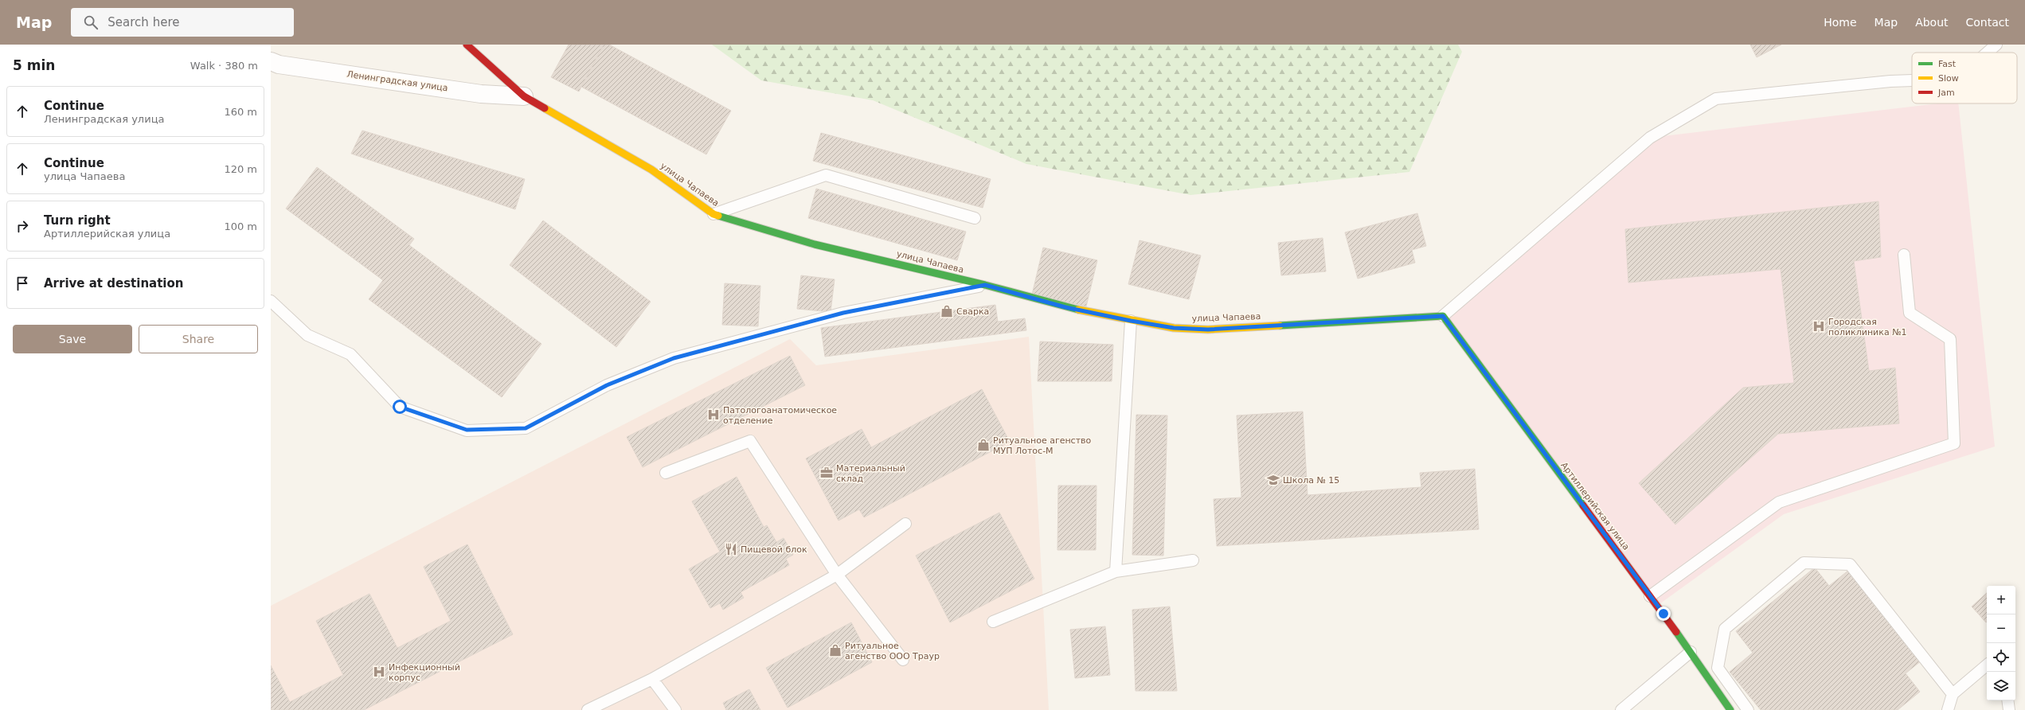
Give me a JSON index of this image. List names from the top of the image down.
{
  "streets": {
    "street": ["Ленинградская улица", "улица Чапаева", "Артиллерийская улица"]
  },
  "crossings": [
    ["Ленинградская улица", "улица Чапаева"],
    ["улица Чапаева", "Артиллерийская улица"]
  ],
  "places": {
    "shop": ["Сварка", "Ритуальное агенство МУП Лотос-М", "Ритуальное агенство ООО Траур"],
    "hospital": ["Городская поликлиника №1", "Патологоанатомическое отделение", "Инфекционный корпус"],
    "office": ["Материальный склад"],
    "school or university": ["Школа № 15"],
    "restaurant": ["Пищевой блок"]
  },
  "legend": ["Fast", "Slow", "Jam"],
  "page": {
    "header": "Map",
    "search": "Search here",
    "nav": [
      "Home",
      "Map",
      "About",
      "Contact"
    ],
    "heading": ["5 min", "Walk · 380 m"],
    "list": [
      ["Continue", "Ленинградская улица", "160 m"],
      ["Continue", "улица Чапаева", "120 m"],
      ["Turn right", "Артиллерийская улица", "100 m"],
      "Arrive at destination"
    ],
    "buttons": ["Save", "Share"],
    "map_buttons": ["+", "−"]
  }
}
